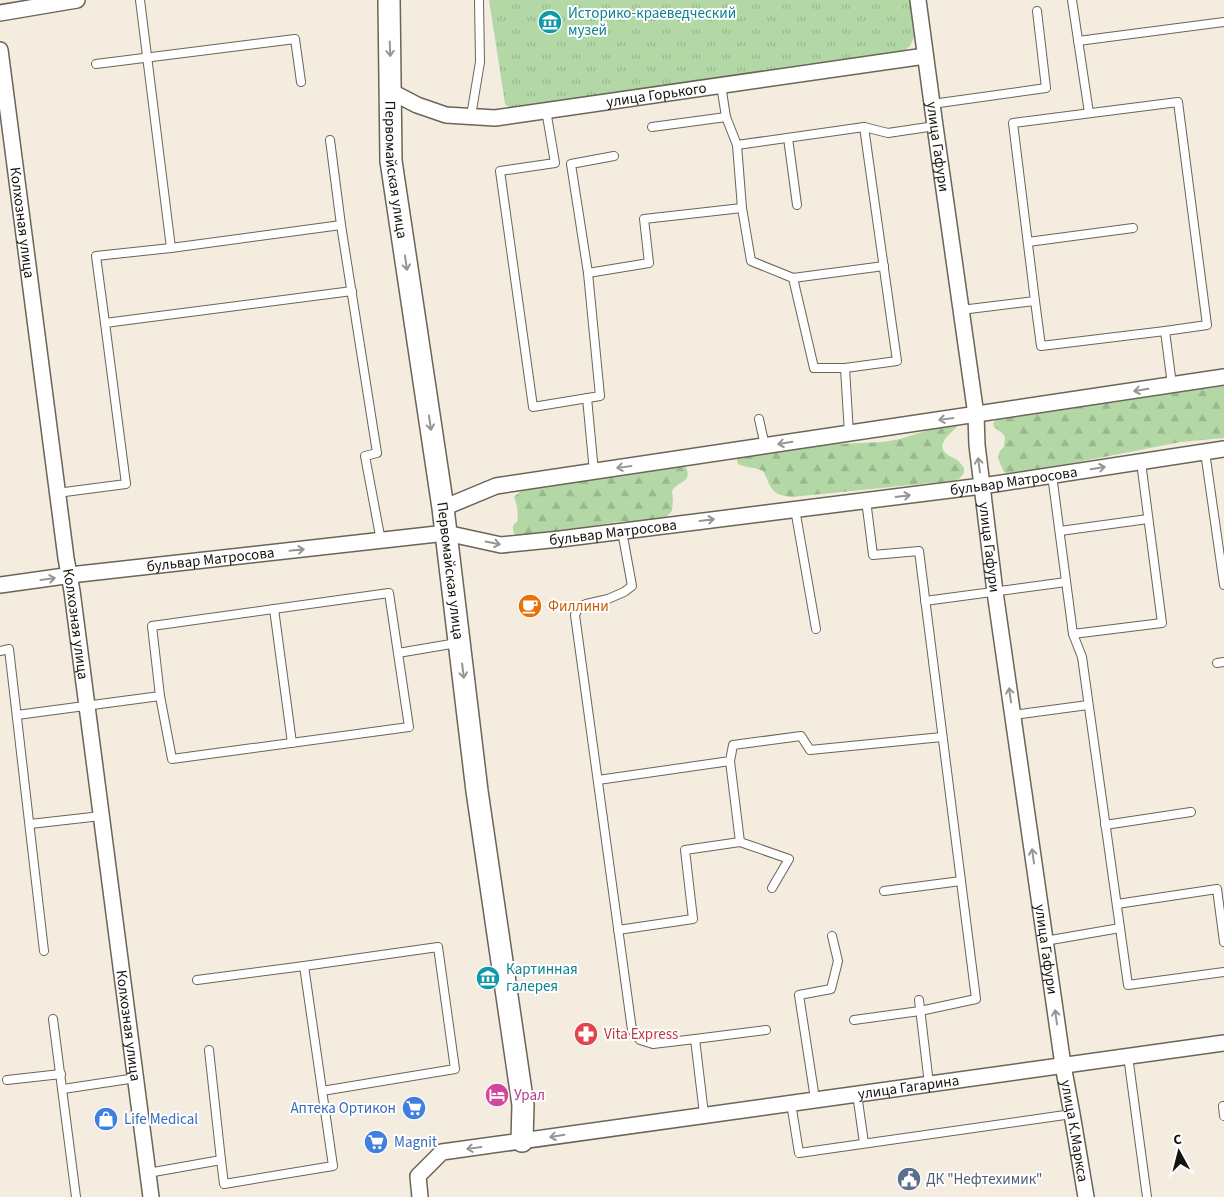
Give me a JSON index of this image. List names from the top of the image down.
{
  "streets": {
    "street": [
      "улица Горького",
      "улица Гафури",
      "Первомайская улица",
      "Колхозная улица",
      "бульвар Матросова",
      "улица Гагарина",
      "улица К.Маркса"
    ]
  },
  "crossings": [
    ["улица Горького", "улица Гафури"],
    ["улица Горького", "Первомайская улица"],
    ["улица Гафури", "бульвар Матросова"],
    ["улица Гафури", "улица Гагарина"],
    ["улица Гафури", "улица К.Маркса"],
    ["Первомайская улица", "бульвар Матросова"],
    ["Первомайская улица", "улица Гагарина"],
    ["Колхозная улица", "бульвар Матросова"],
    ["улица Гагарина", "улица К.Маркса"]
  ],
  "one_way": ["улица Гафури", "Первомайская улица", "улица Гагарина"],
  "places": {
    "museum": ["Историко-краеведческий музей", "Картинная галерея"],
    "cafe": ["Филлини"],
    "pharmacy": ["Vita Express"],
    "hotel": ["Урал"],
    "supermarket": ["Аптека Ортикон", "Magnit"],
    "shop": ["Life Medical"],
    "public building": ["ДК \"Нефтехимик\""]
  },
  "north": "top"
}
